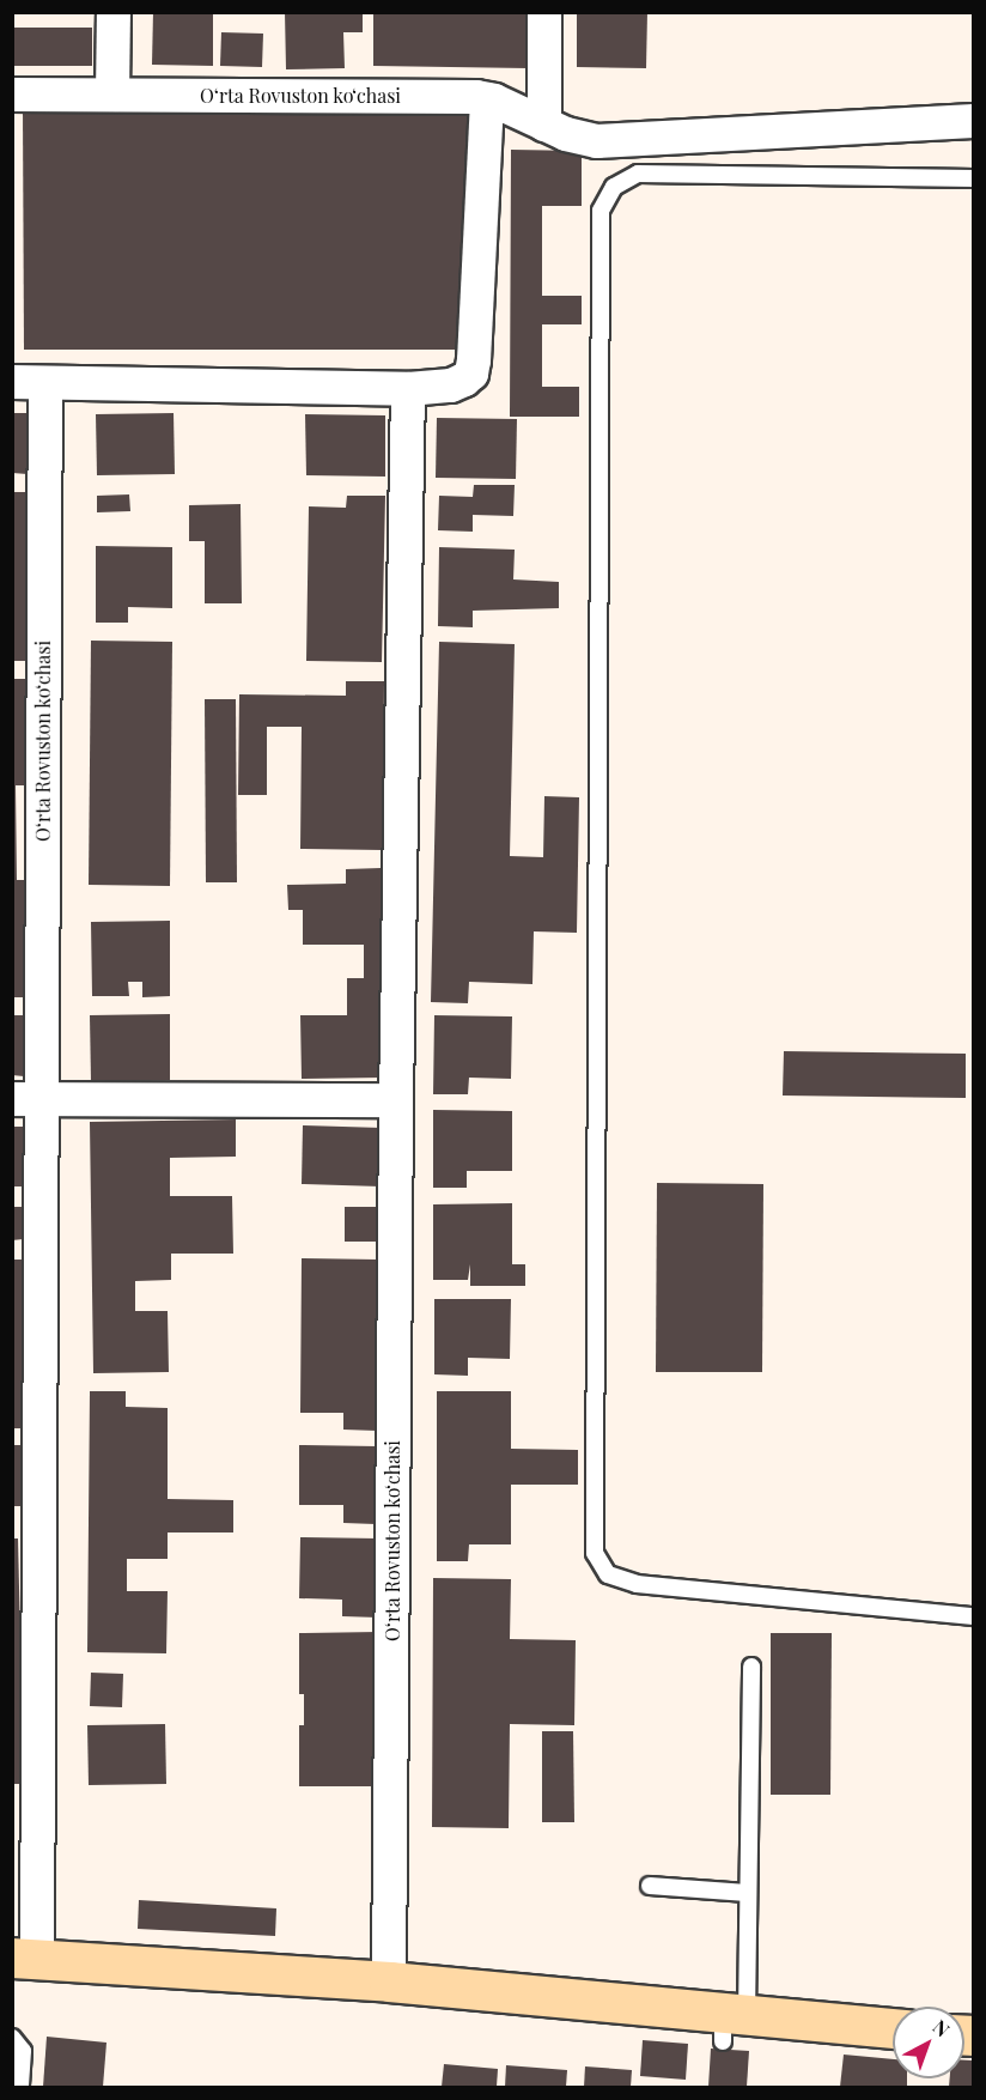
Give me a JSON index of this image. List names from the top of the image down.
{
  "streets": {
    "street": ["Oʻrta Rovuston koʻchasi"]
  },
  "north": "top right"
}
